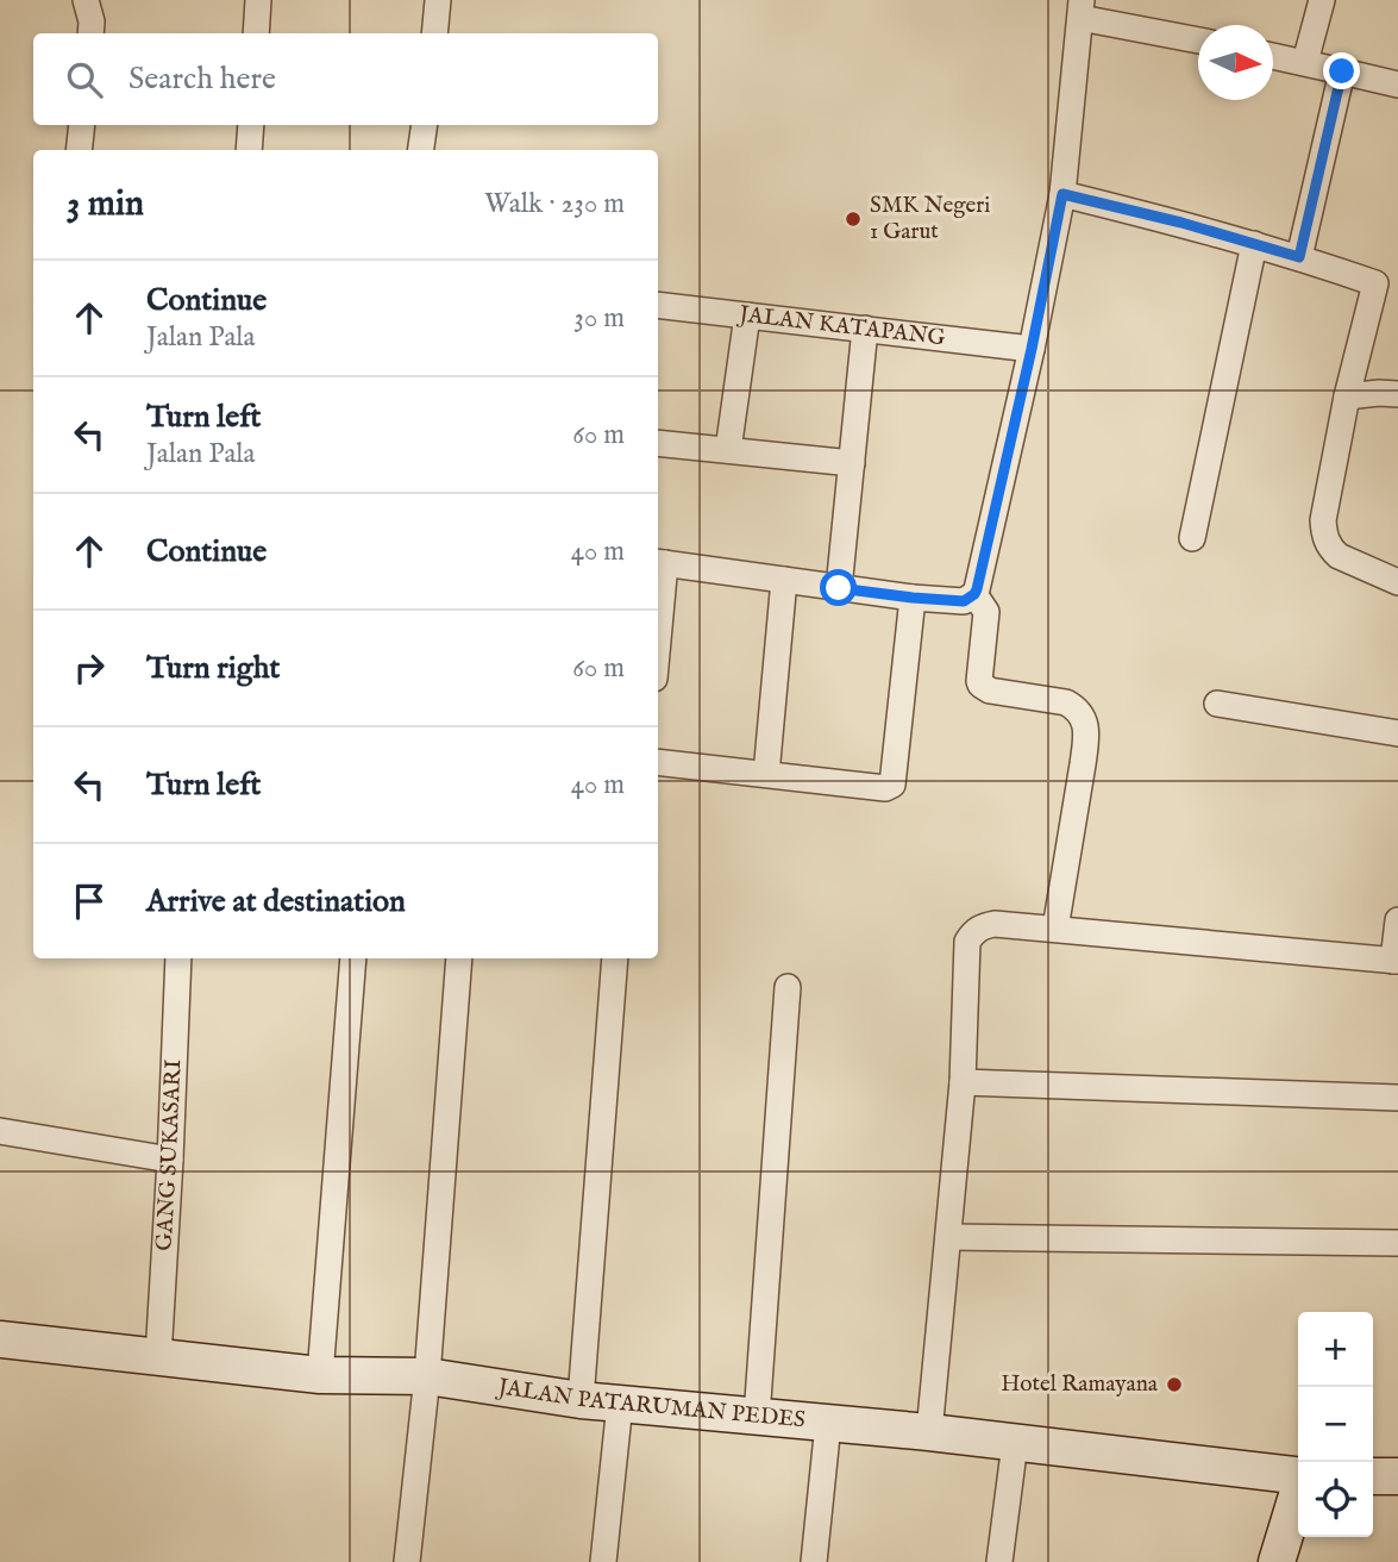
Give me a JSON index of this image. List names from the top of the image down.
{
  "streets": {
    "street": ["JALAN KATAPANG", "GANG SUKASARI", "JALAN PATARUMAN PEDES"]
  },
  "crossings": [
    ["GANG SUKASARI", "JALAN PATARUMAN PEDES"]
  ],
  "places": ["SMK Negeri 1 Garut", "Hotel Ramayana"],
  "north": "right",
  "page": {
    "search": "Search here",
    "heading": ["3 min", "Walk · 230 m"],
    "list": [
      ["Continue", "Jalan Pala", "30 m"],
      ["Turn left", "Jalan Pala", "60 m"],
      ["Continue", "40 m"],
      ["Turn right", "60 m"],
      ["Turn left", "40 m"],
      "Arrive at destination"
    ],
    "map_buttons": ["+", "−"]
  }
}
